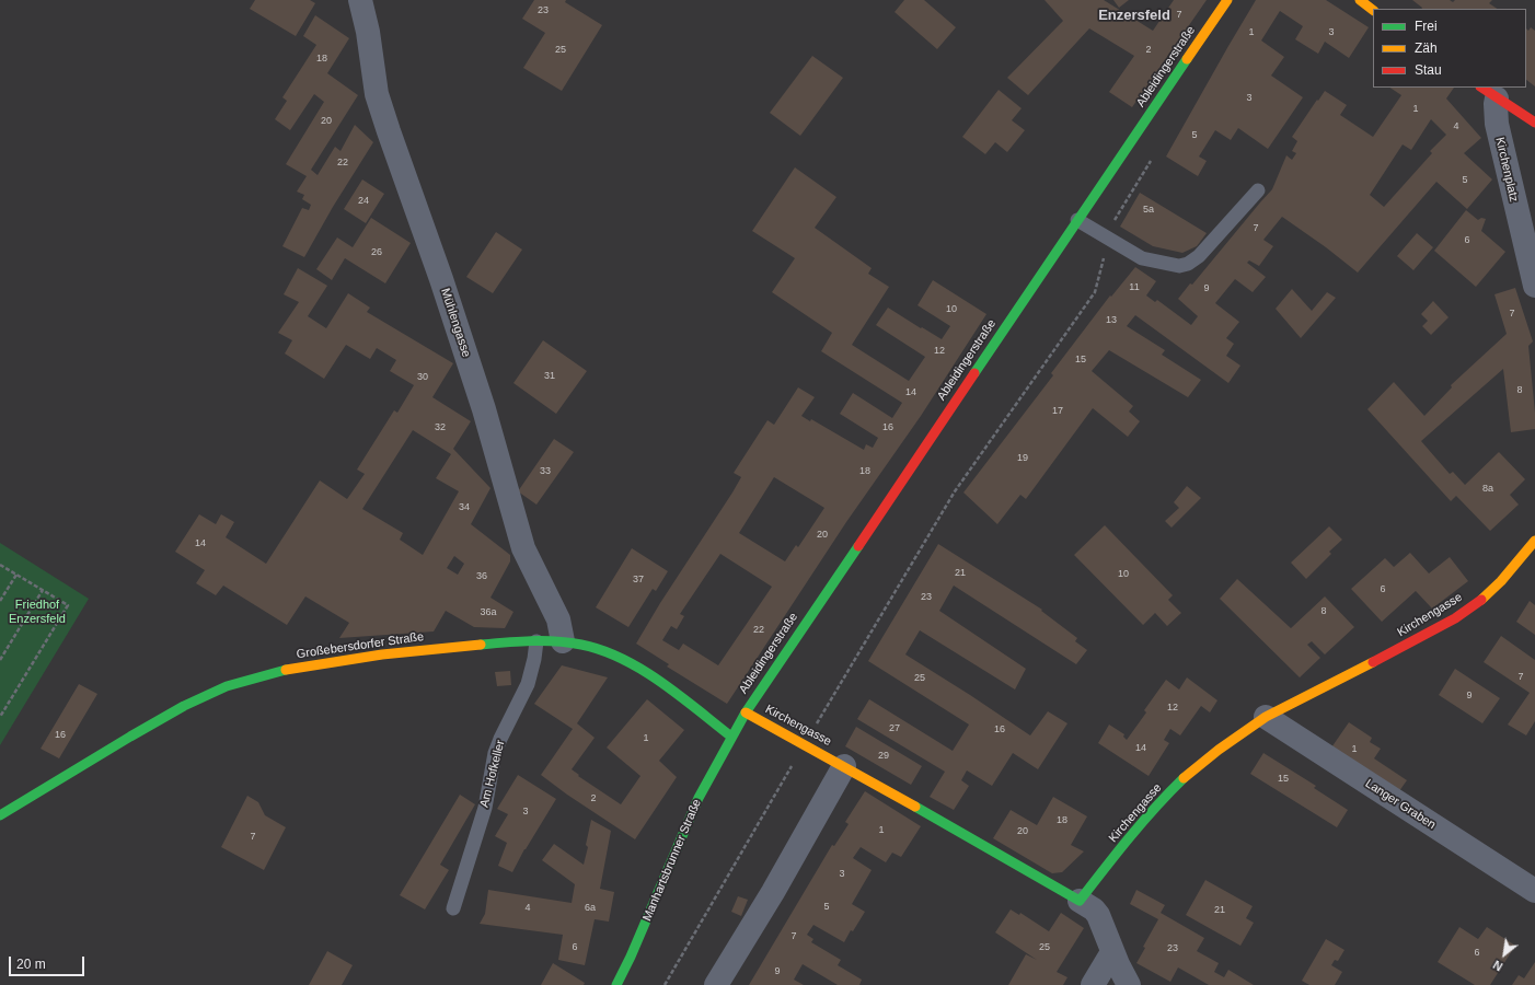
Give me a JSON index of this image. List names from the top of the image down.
{
  "streets": {
    "street": [
      "Ableidingerstraße",
      "Kirchenplatz",
      "Mühlengasse",
      "Kirchengasse",
      "Großebersdorfer Straße",
      "Langer Graben",
      "Manhartsbrunner Straße"
    ],
    "lane": ["Am Hofkeller"]
  },
  "crossings": [
    ["Ableidingerstraße", "Kirchengasse"],
    ["Ableidingerstraße", "Großebersdorfer Straße"],
    ["Ableidingerstraße", "Manhartsbrunner Straße"],
    ["Mühlengasse", "Großebersdorfer Straße"],
    ["Kirchengasse", "Langer Graben"],
    ["Großebersdorfer Straße", "Am Hofkeller"],
    ["Großebersdorfer Straße", "Manhartsbrunner Straße"]
  ],
  "districts": ["Enzersfeld"],
  "parks": ["Friedhof Enzersfeld"],
  "house_numbers": [
    "23",
    "7",
    "1",
    "3",
    "25",
    "2",
    "18",
    "3",
    "1",
    "20",
    "4",
    "5",
    "22",
    "5",
    "24",
    "5a",
    "7",
    "6",
    "26",
    "11",
    "9",
    "10",
    "7",
    "13",
    "12",
    "15",
    "31",
    "30",
    "8",
    "14",
    "17",
    "32",
    "16",
    "19",
    "33",
    "18",
    "8a",
    "34",
    "20",
    "14",
    "21",
    "10",
    "36",
    "37",
    "6",
    "23",
    "8",
    "36a",
    "22",
    "7",
    "25",
    "9",
    "12",
    "27",
    "16",
    "16",
    "1",
    "14",
    "1",
    "29",
    "15",
    "2",
    "3",
    "18",
    "1",
    "20",
    "7",
    "3",
    "5",
    "4",
    "6a",
    "21",
    "7",
    "6",
    "25",
    "23",
    "6",
    "9"
  ],
  "legend": ["Frei", "Zäh", "Stau"],
  "scale_bar": "20 m",
  "north": "bottom left"
}
